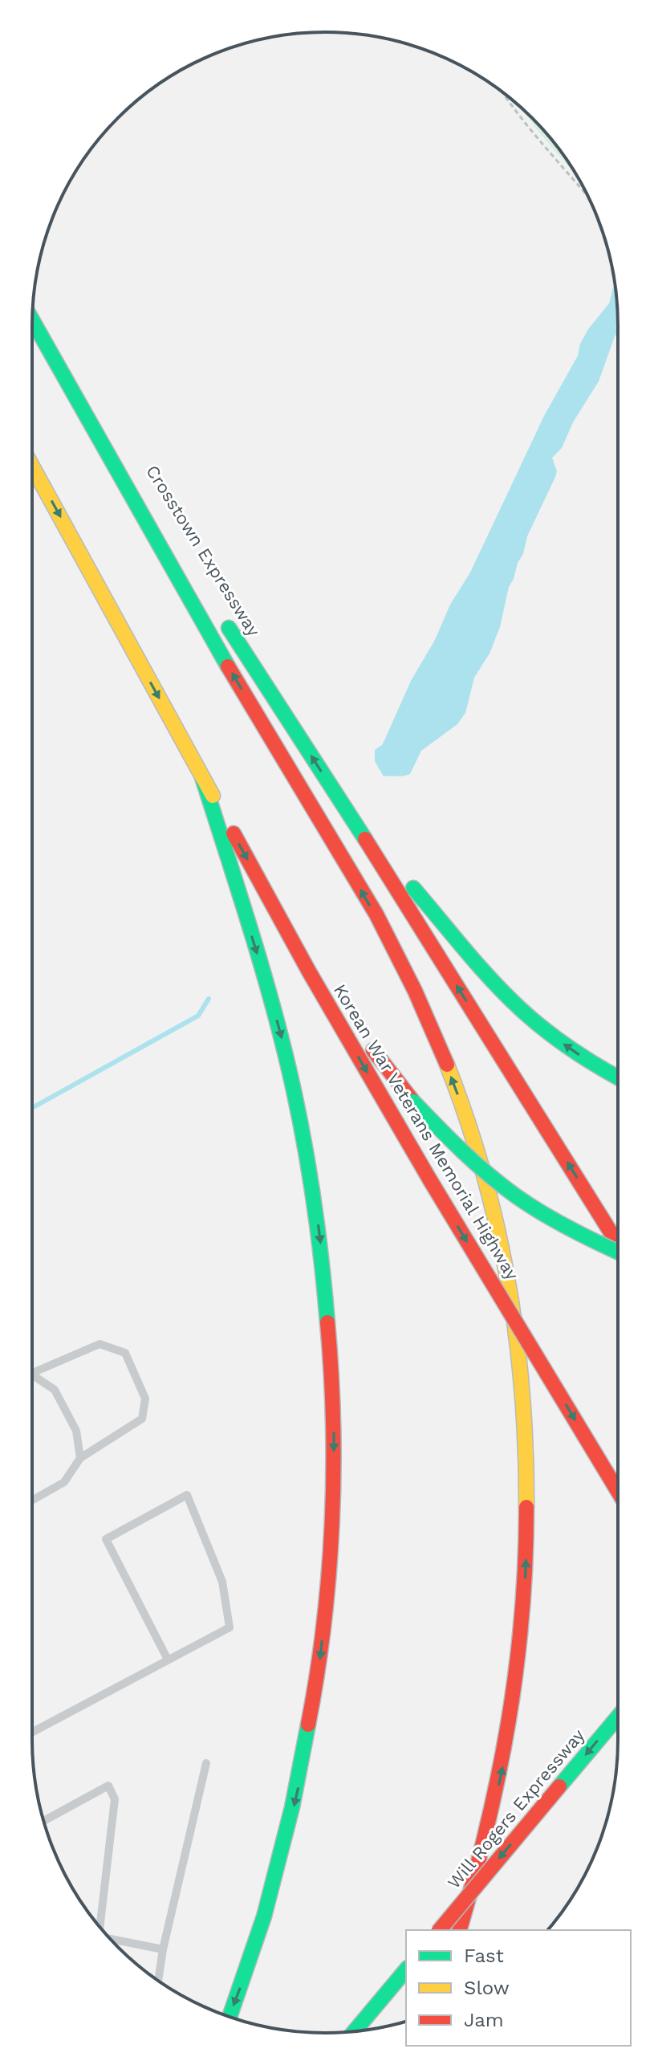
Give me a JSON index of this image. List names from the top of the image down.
{
  "streets": {
    "highway": ["Crosstown Expressway", "Korean War Veterans Memorial Highway", "Will Rogers Expressway"]
  },
  "one_way": ["Will Rogers Expressway"],
  "legend": ["Fast", "Slow", "Jam"]
}
